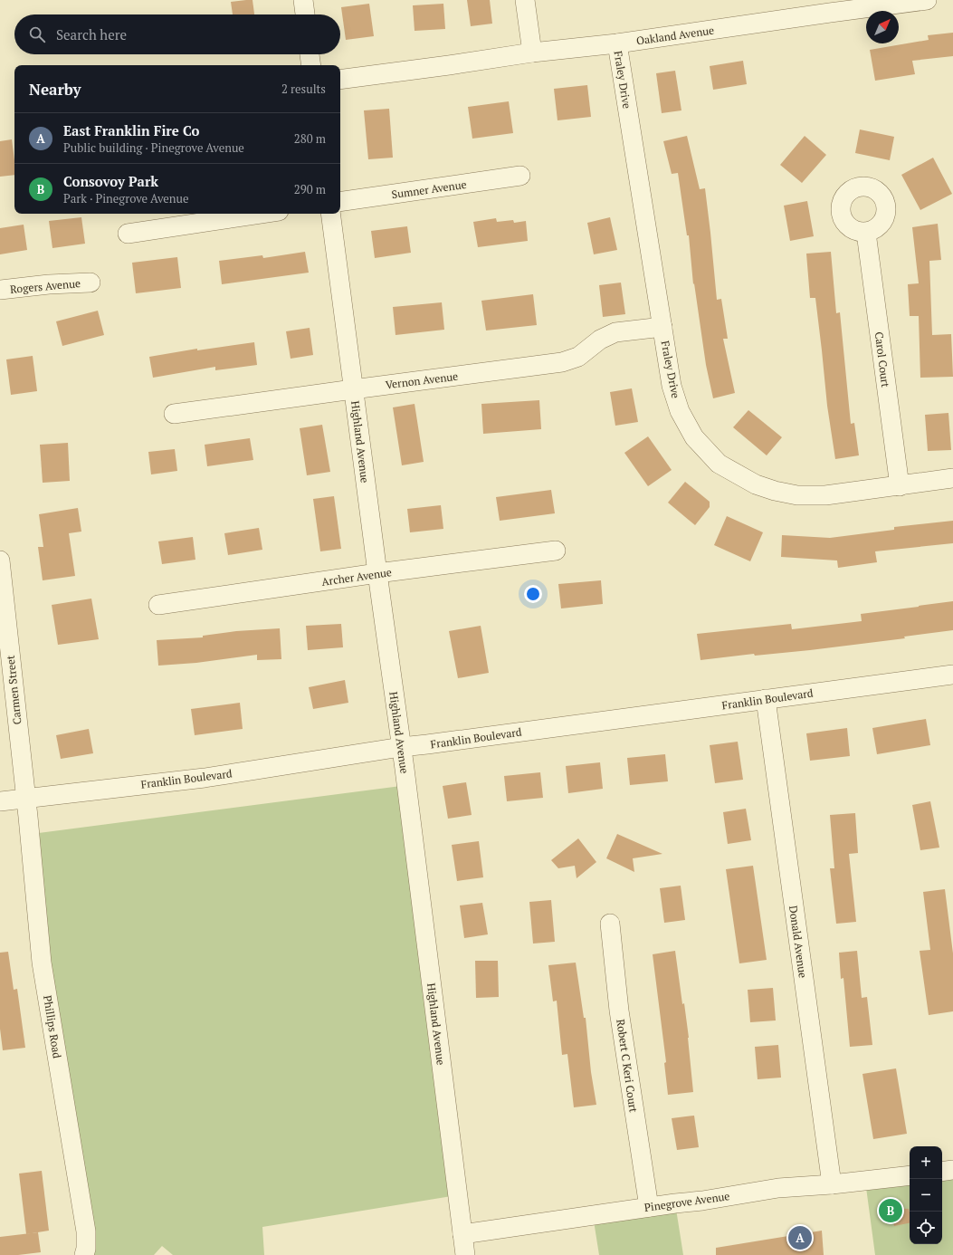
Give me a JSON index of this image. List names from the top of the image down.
{
  "streets": {
    "street": [
      "Oakland Avenue",
      "Fraley Drive",
      "Sumner Avenue",
      "Rogers Avenue",
      "Carol Court",
      "Vernon Avenue",
      "Highland Avenue",
      "Archer Avenue",
      "Carmen Street",
      "Franklin Boulevard",
      "Donald Avenue",
      "Phillips Road",
      "Robert C Keri Court",
      "Pinegrove Avenue"
    ]
  },
  "crossings": [
    ["Oakland Avenue", "Fraley Drive"],
    ["Fraley Drive", "Carol Court"],
    ["Fraley Drive", "Vernon Avenue"],
    ["Vernon Avenue", "Highland Avenue"],
    ["Highland Avenue", "Archer Avenue"],
    ["Highland Avenue", "Franklin Boulevard"],
    ["Highland Avenue", "Pinegrove Avenue"],
    ["Carmen Street", "Franklin Boulevard"],
    ["Carmen Street", "Phillips Road"],
    ["Franklin Boulevard", "Donald Avenue"],
    ["Franklin Boulevard", "Phillips Road"],
    ["Donald Avenue", "Pinegrove Avenue"],
    ["Robert C Keri Court", "Pinegrove Avenue"]
  ],
  "north": "top right",
  "page": {
    "search": "Search here",
    "heading": ["Nearby", "2 results"],
    "list": [
      {
        "mark": "A",
        "name": "East Franklin Fire Co",
        "note": "Public building · Pinegrove Avenue",
        "value": "280 m"
      },
      {
        "mark": "B",
        "name": "Consovoy Park",
        "note": "Park · Pinegrove Avenue",
        "value": "290 m"
      }
    ],
    "map_buttons": ["+", "−"],
    "pins": ["B", "A"]
  }
}
